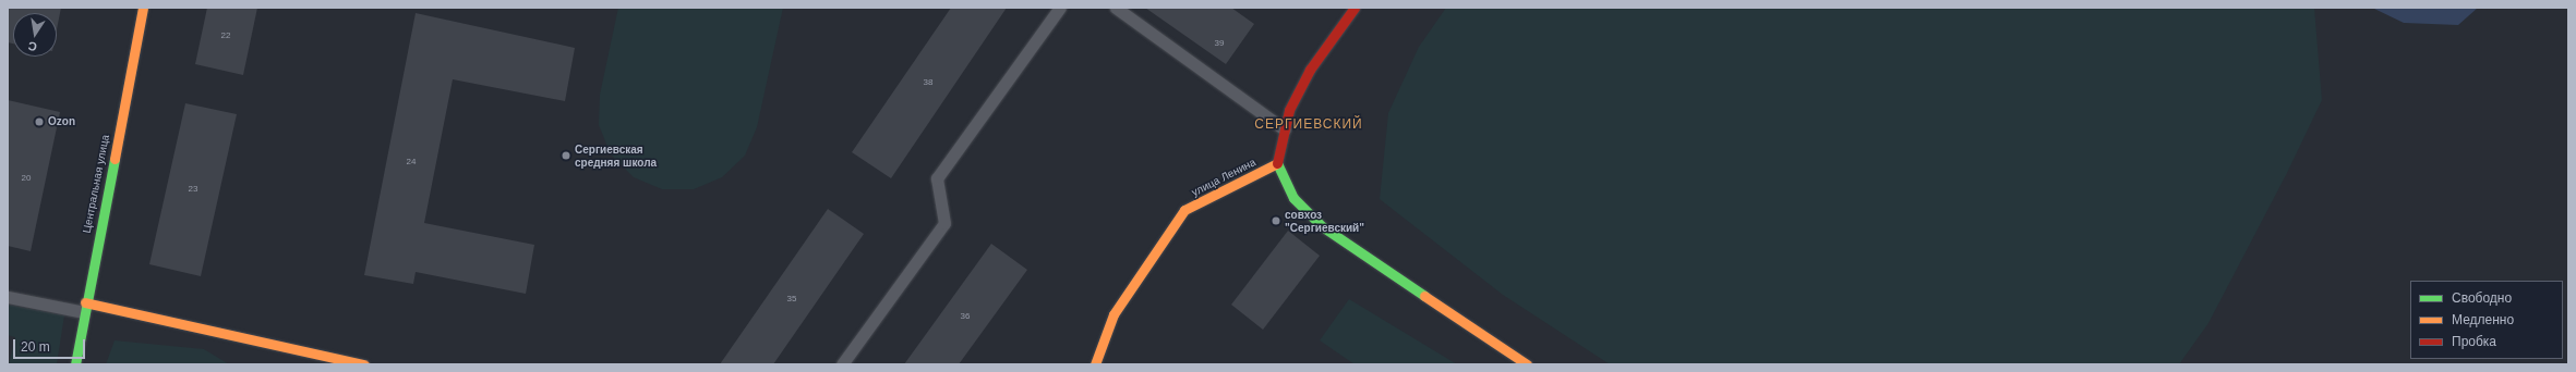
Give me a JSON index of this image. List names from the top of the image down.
{
  "streets": {
    "street": ["улица Ленина", "Центральная улица"]
  },
  "districts": ["СЕРГИЕВСКИЙ"],
  "places": ["Ozon", "Сергиевская средняя школа", "совхоз \"Сергиевский\""],
  "house_numbers": [
    "22",
    "39",
    "38",
    "24",
    "20",
    "23",
    "35",
    "36"
  ],
  "legend": ["Свободно", "Медленно", "Пробка"],
  "scale_bar": "20 m",
  "north": "bottom"
}
